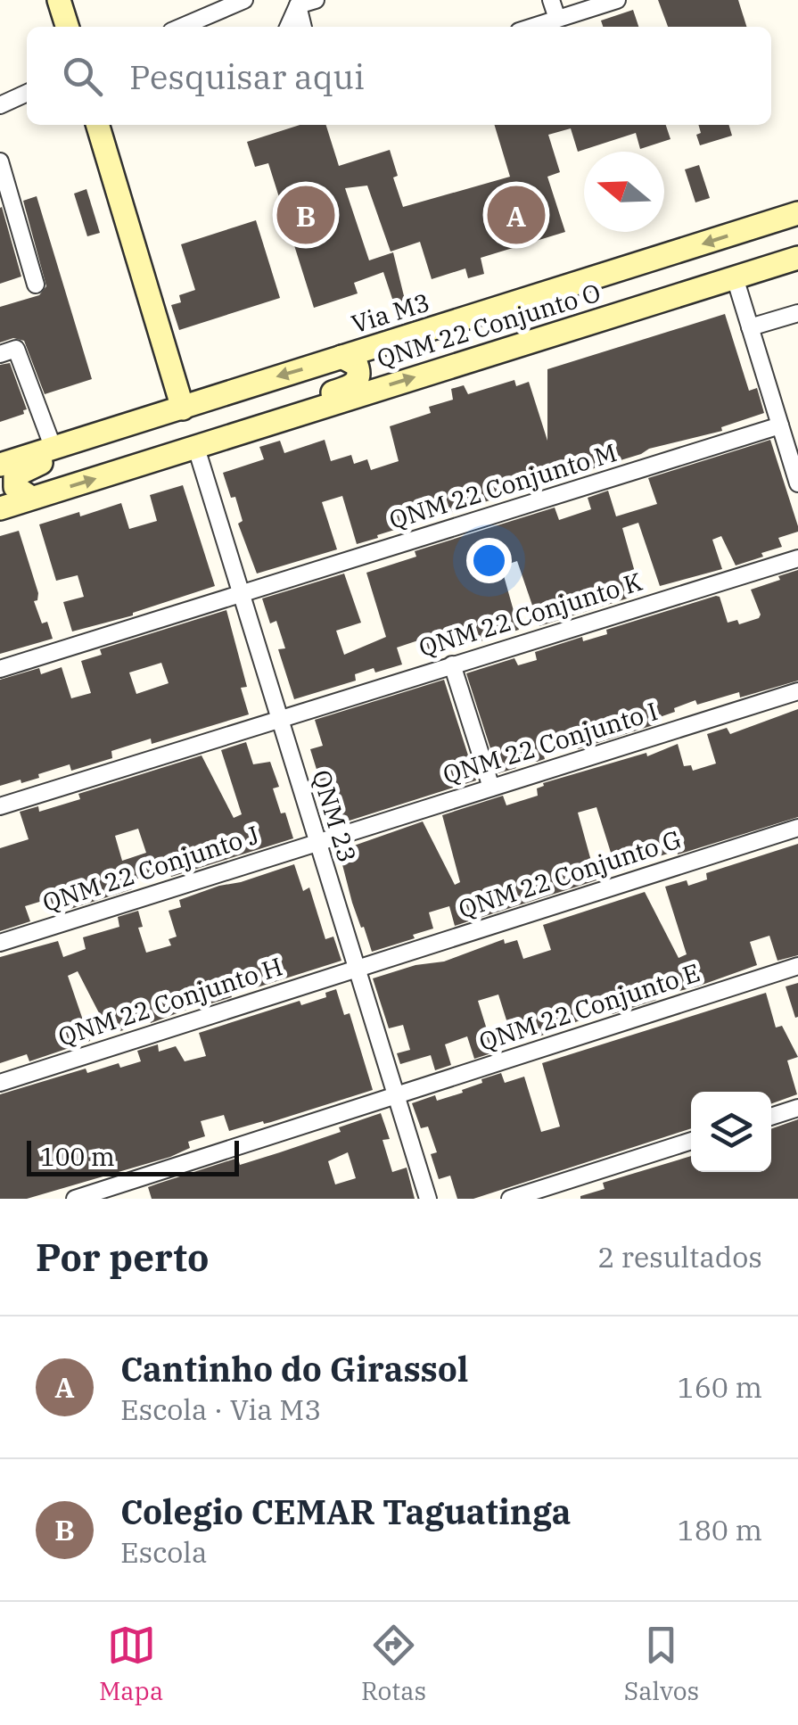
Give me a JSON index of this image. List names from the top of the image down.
{
  "streets": {
    "main road": ["Via M3", "QNM 22 Conjunto O"],
    "street": [
      "QNM 22 Conjunto M",
      "QNM 22 Conjunto K",
      "QNM 22 Conjunto I",
      "QNM 23",
      "QNM 22 Conjunto J",
      "QNM 22 Conjunto G",
      "QNM 22 Conjunto H",
      "QNM 22 Conjunto E"
    ]
  },
  "crossings": [
    ["QNM 22 Conjunto O", "QNM 23"],
    ["QNM 22 Conjunto M", "QNM 23"],
    ["QNM 22 Conjunto K", "QNM 23"],
    ["QNM 22 Conjunto I", "QNM 23"],
    ["QNM 22 Conjunto I", "QNM 22 Conjunto J"],
    ["QNM 23", "QNM 22 Conjunto J"],
    ["QNM 23", "QNM 22 Conjunto G"],
    ["QNM 23", "QNM 22 Conjunto H"],
    ["QNM 23", "QNM 22 Conjunto E"],
    ["QNM 22 Conjunto G", "QNM 22 Conjunto H"]
  ],
  "one_way": ["Via M3", "QNM 22 Conjunto O"],
  "scale_bar": "100 m",
  "north": "left",
  "page": {
    "search": "Pesquisar aqui",
    "pins": ["A", "B"],
    "scale": "100 m",
    "heading": ["Por perto", "2 resultados"],
    "list": [
      {
        "mark": "A",
        "name": "Cantinho do Girassol",
        "note": "Escola · Via M3",
        "value": "160 m"
      },
      {
        "mark": "B",
        "name": "Colegio CEMAR Taguatinga",
        "note": "Escola",
        "value": "180 m"
      }
    ],
    "nav": ["Mapa", "Rotas", "Salvos"]
  }
}
